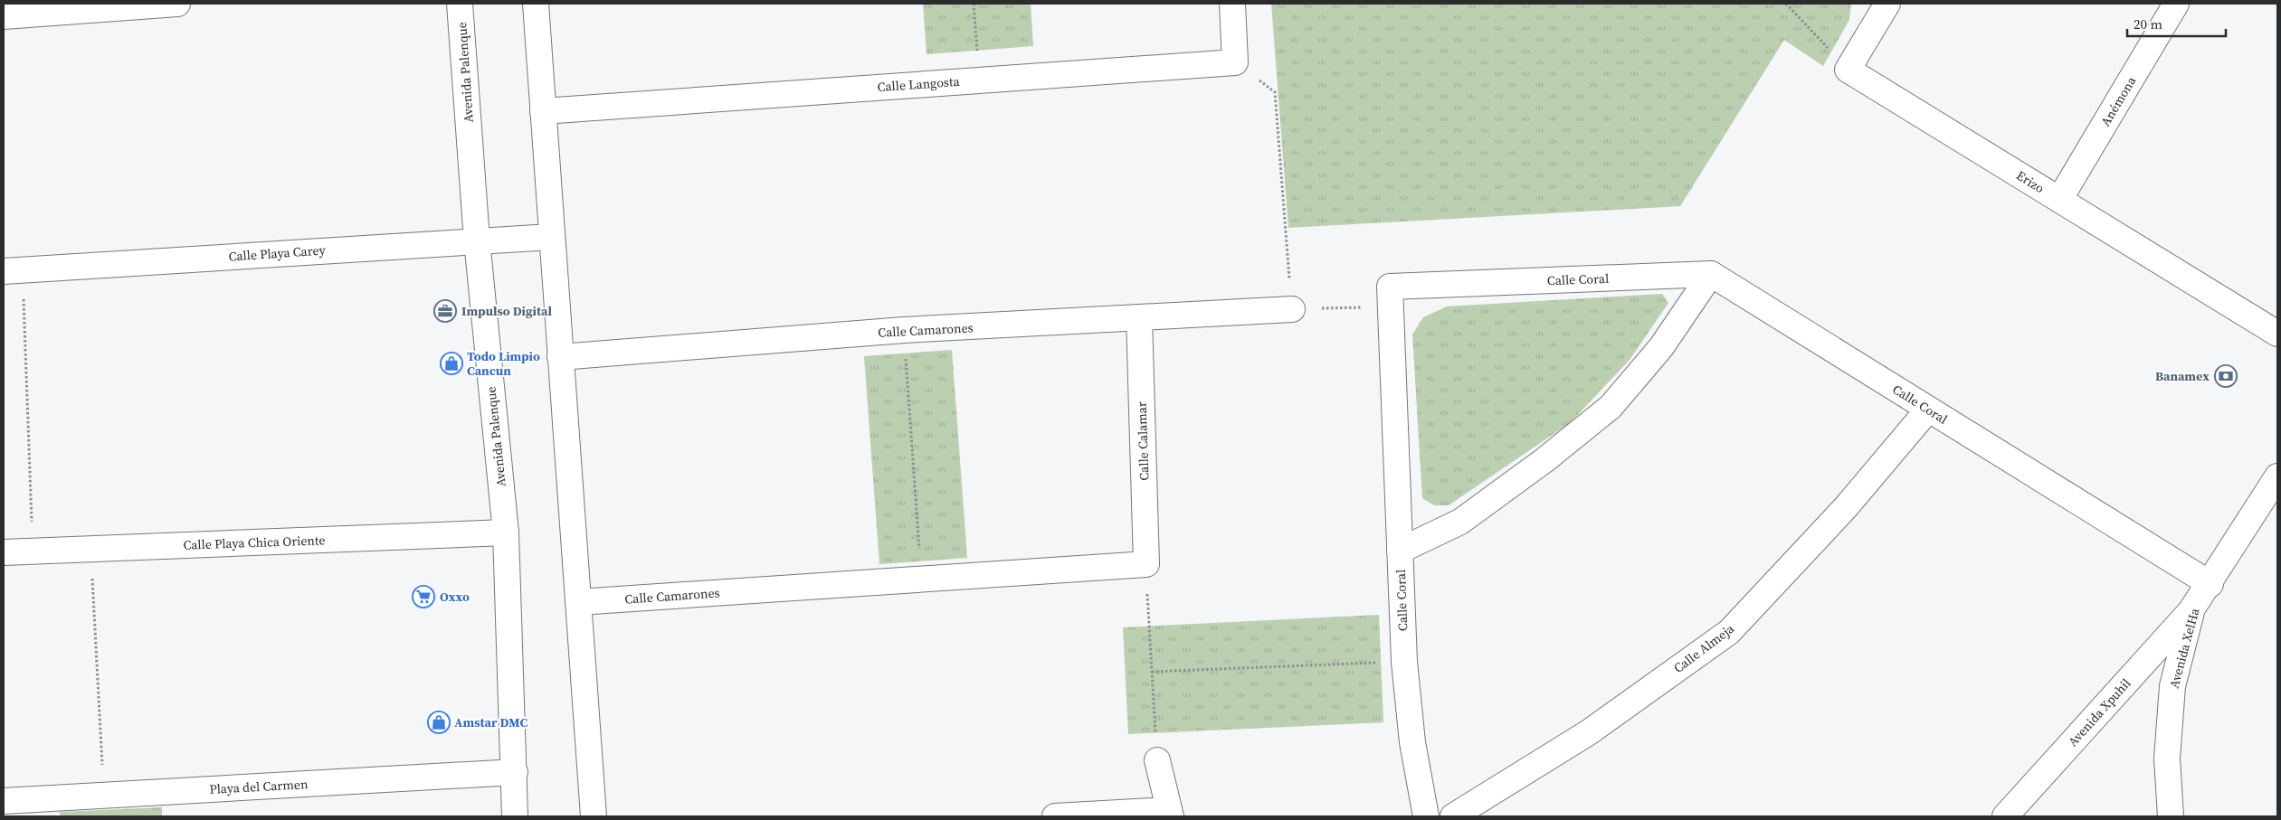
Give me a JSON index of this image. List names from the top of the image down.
{
  "streets": {
    "street": [
      "Avenida Palenque",
      "Calle Langosta",
      "Anémona",
      "Erizo",
      "Calle Playa Carey",
      "Calle Coral",
      "Calle Camarones",
      "Calle Calamar",
      "Calle Playa Chica Oriente",
      "Calle Almeja",
      "Avenida XelHa",
      "Avenida Xpuhil",
      "Playa del Carmen"
    ]
  },
  "crossings": [
    ["Avenida Palenque", "Calle Playa Carey"],
    ["Avenida Palenque", "Calle Playa Chica Oriente"],
    ["Avenida Palenque", "Playa del Carmen"],
    ["Anémona", "Erizo"],
    ["Calle Coral", "Calle Almeja"],
    ["Calle Coral", "Avenida XelHa"],
    ["Calle Camarones", "Calle Calamar"],
    ["Avenida XelHa", "Avenida Xpuhil"]
  ],
  "places": {
    "office": ["Impulso Digital"],
    "shop": ["Todo Limpio Cancun", "Amstar DMC"],
    "bank": ["Banamex"],
    "supermarket": ["Oxxo"]
  },
  "scale_bar": "20 m"
}
